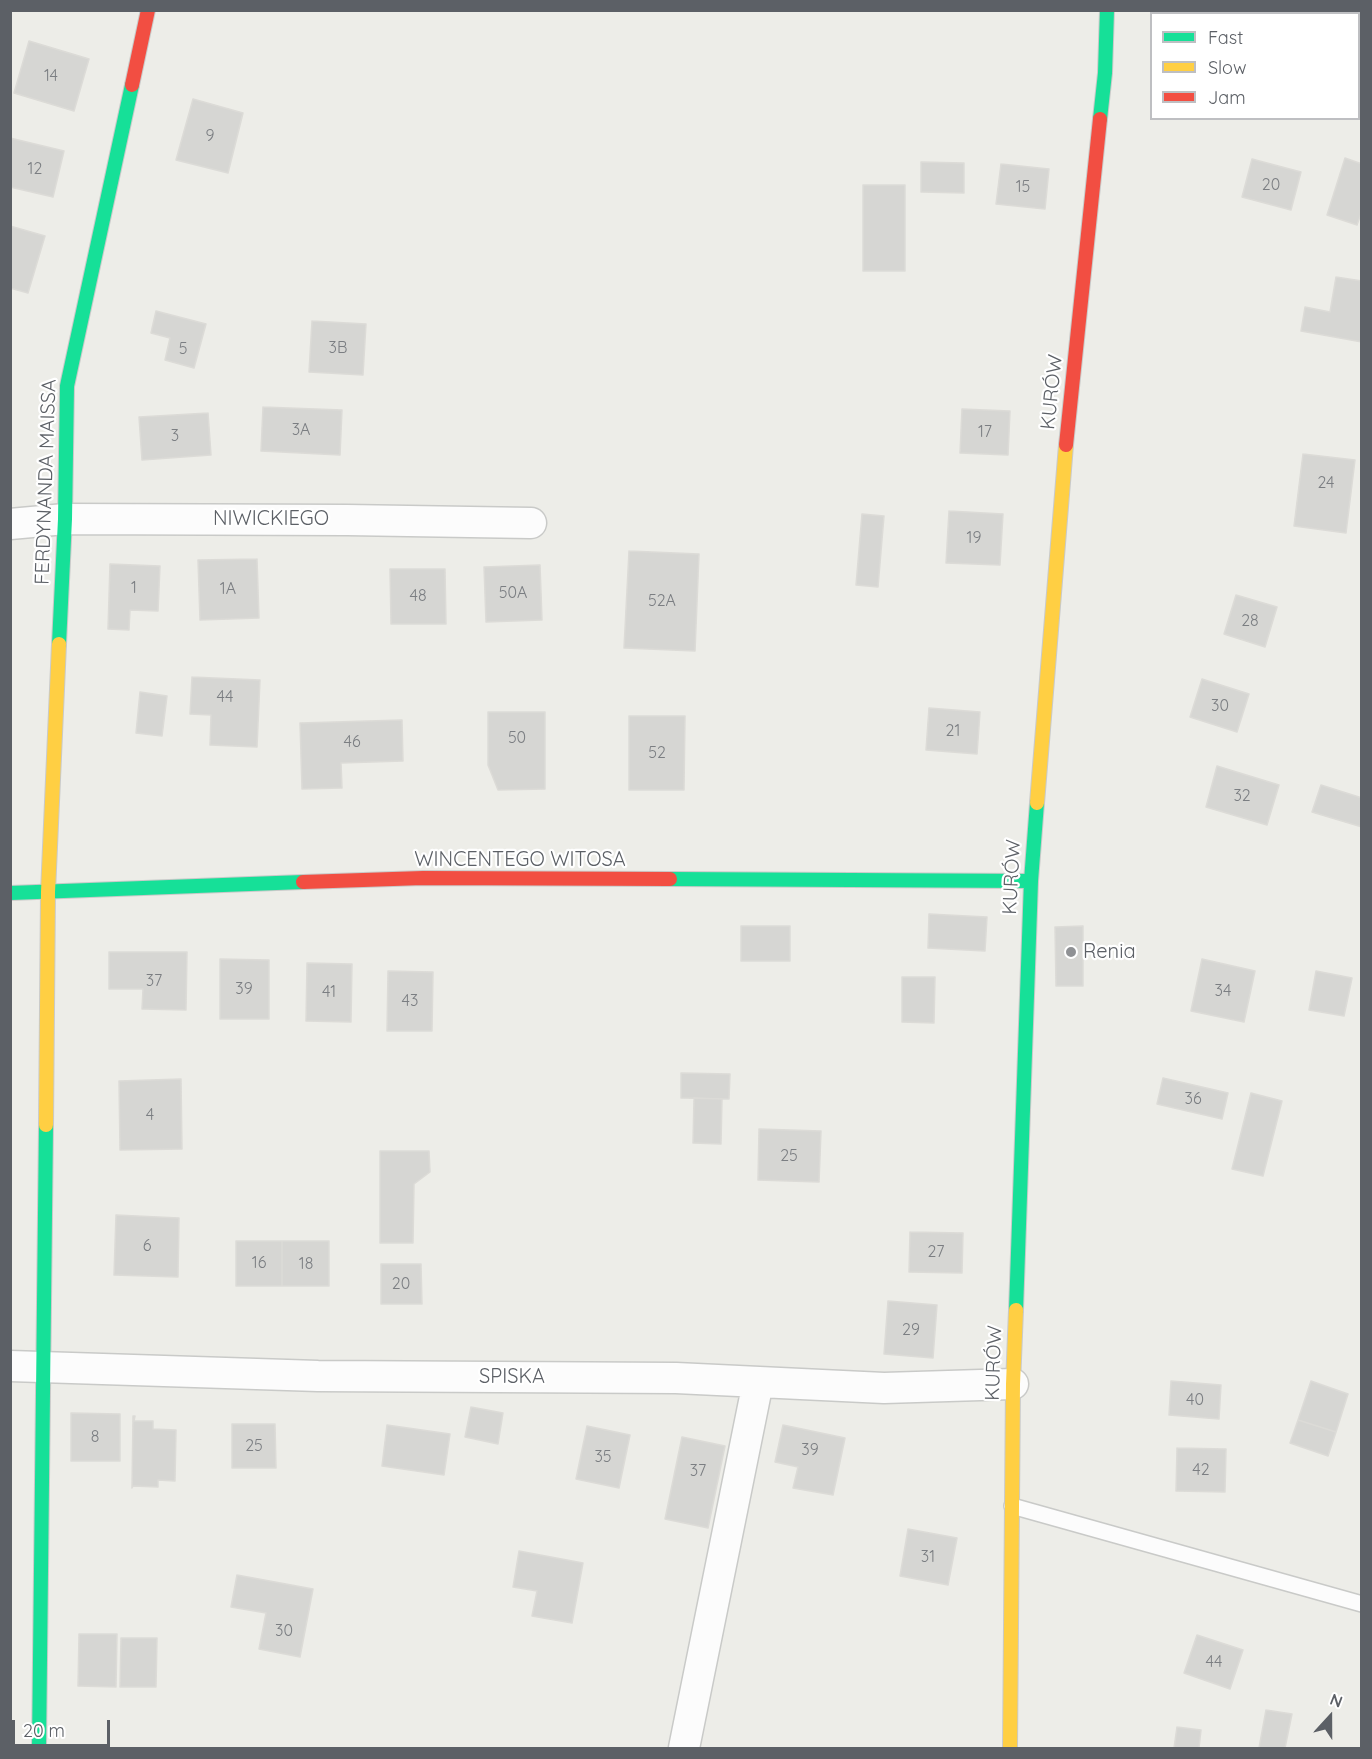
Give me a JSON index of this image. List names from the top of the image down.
{
  "streets": {
    "street": [
      "KURÓW",
      "FERDYNANDA MAISSA",
      "NIWICKIEGO",
      "WINCENTEGO WITOSA",
      "SPISKA"
    ]
  },
  "crossings": [
    ["KURÓW", "WINCENTEGO WITOSA"],
    ["KURÓW", "SPISKA"],
    ["FERDYNANDA MAISSA", "NIWICKIEGO"],
    ["FERDYNANDA MAISSA", "WINCENTEGO WITOSA"],
    ["FERDYNANDA MAISSA", "SPISKA"]
  ],
  "places": ["Renia"],
  "house_numbers": [
    "14",
    "9",
    "12",
    "20",
    "15",
    "3B",
    "5",
    "3A",
    "17",
    "3",
    "24",
    "19",
    "1",
    "1A",
    "50A",
    "48",
    "52A",
    "28",
    "44",
    "30",
    "21",
    "50",
    "46",
    "52",
    "32",
    "37",
    "39",
    "34",
    "41",
    "43",
    "36",
    "4",
    "25",
    "6",
    "27",
    "16",
    "18",
    "20",
    "29",
    "40",
    "8",
    "25",
    "39",
    "35",
    "42",
    "37",
    "31",
    "30",
    "44"
  ],
  "legend": ["Fast", "Slow", "Jam"],
  "scale_bar": "20 m",
  "north": "top"
}
